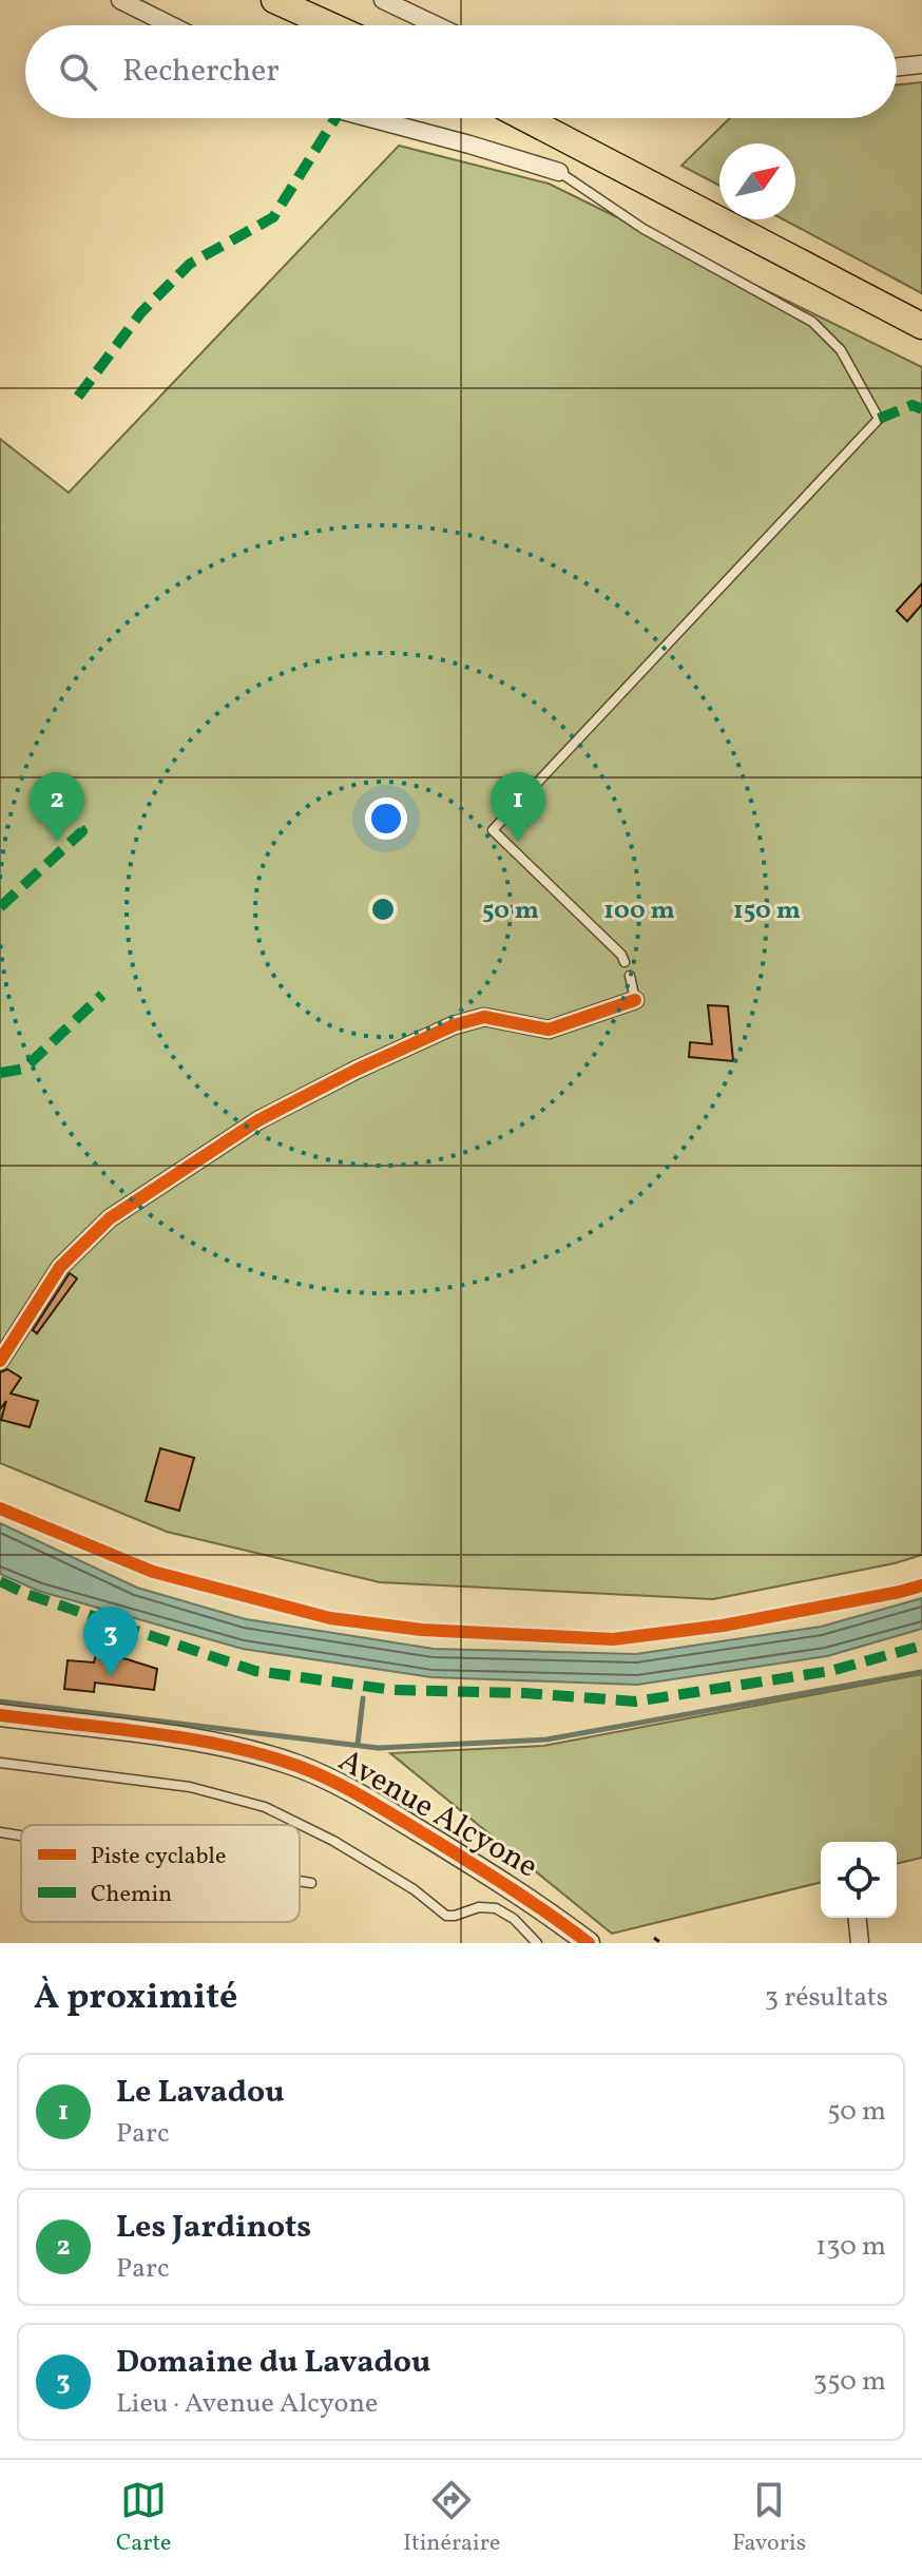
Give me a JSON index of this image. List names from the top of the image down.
{
  "streets": {
    "street": ["Avenue Alcyone"]
  },
  "legend": ["Piste cyclable", "Chemin"],
  "north": "top right",
  "page": {
    "search": "Rechercher",
    "pins": ["1", "2", "3"],
    "heading": ["À proximité", "3 résultats"],
    "list": [
      {
        "mark": "1",
        "name": "Le Lavadou",
        "note": "Parc",
        "value": "50 m"
      },
      {
        "mark": "2",
        "name": "Les Jardinots",
        "note": "Parc",
        "value": "130 m"
      },
      {
        "mark": "3",
        "name": "Domaine du Lavadou",
        "note": "Lieu · Avenue Alcyone",
        "value": "350 m"
      }
    ],
    "nav": ["Carte", "Itinéraire", "Favoris"]
  },
  "rings": ["50 m", "100 m", "150 m"]
}
